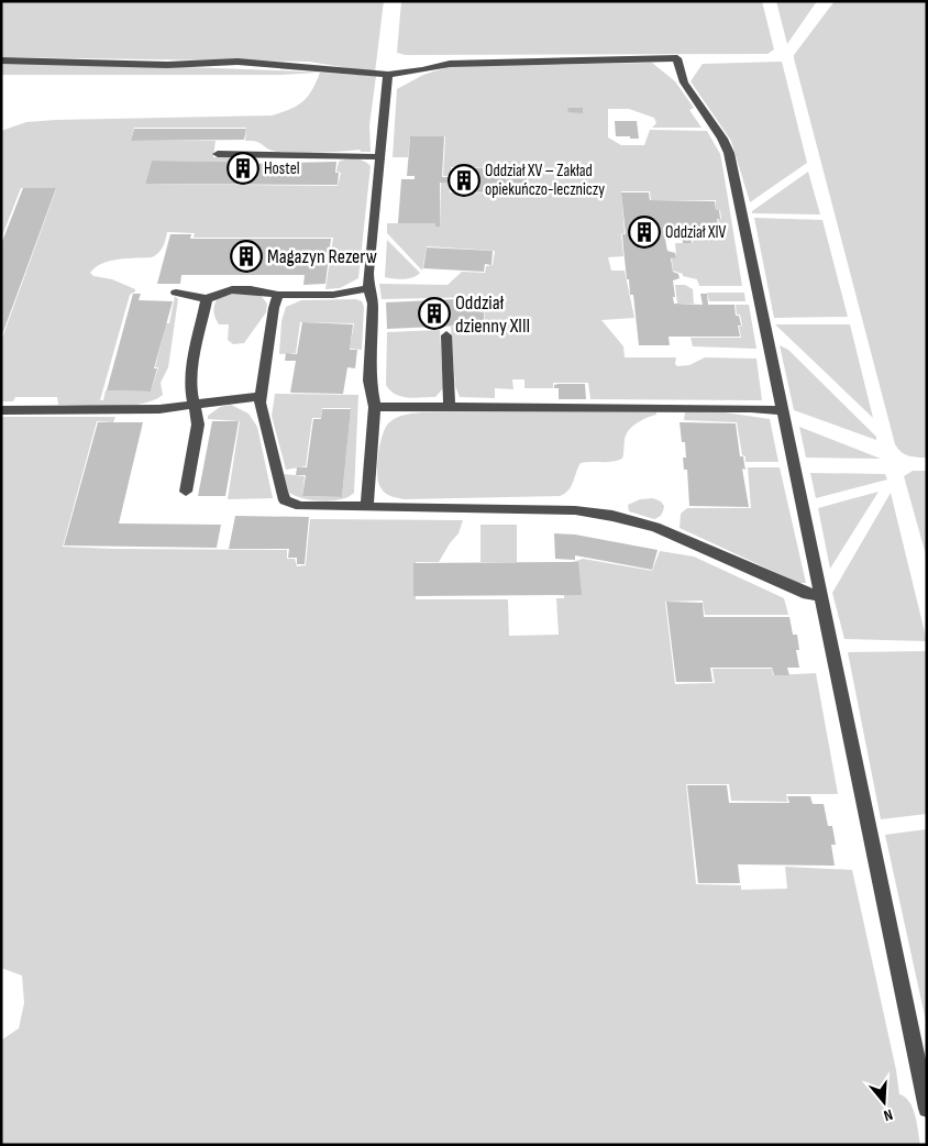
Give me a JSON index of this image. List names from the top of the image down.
{
  "places": {
    "building": [
      "Hostel",
      "Oddział XV – Zakład opiekuńczo-leczniczy",
      "Oddział XIV",
      "Magazyn Rezerw",
      "Oddział dzienny XIII"
    ]
  },
  "north": "bottom"
}
